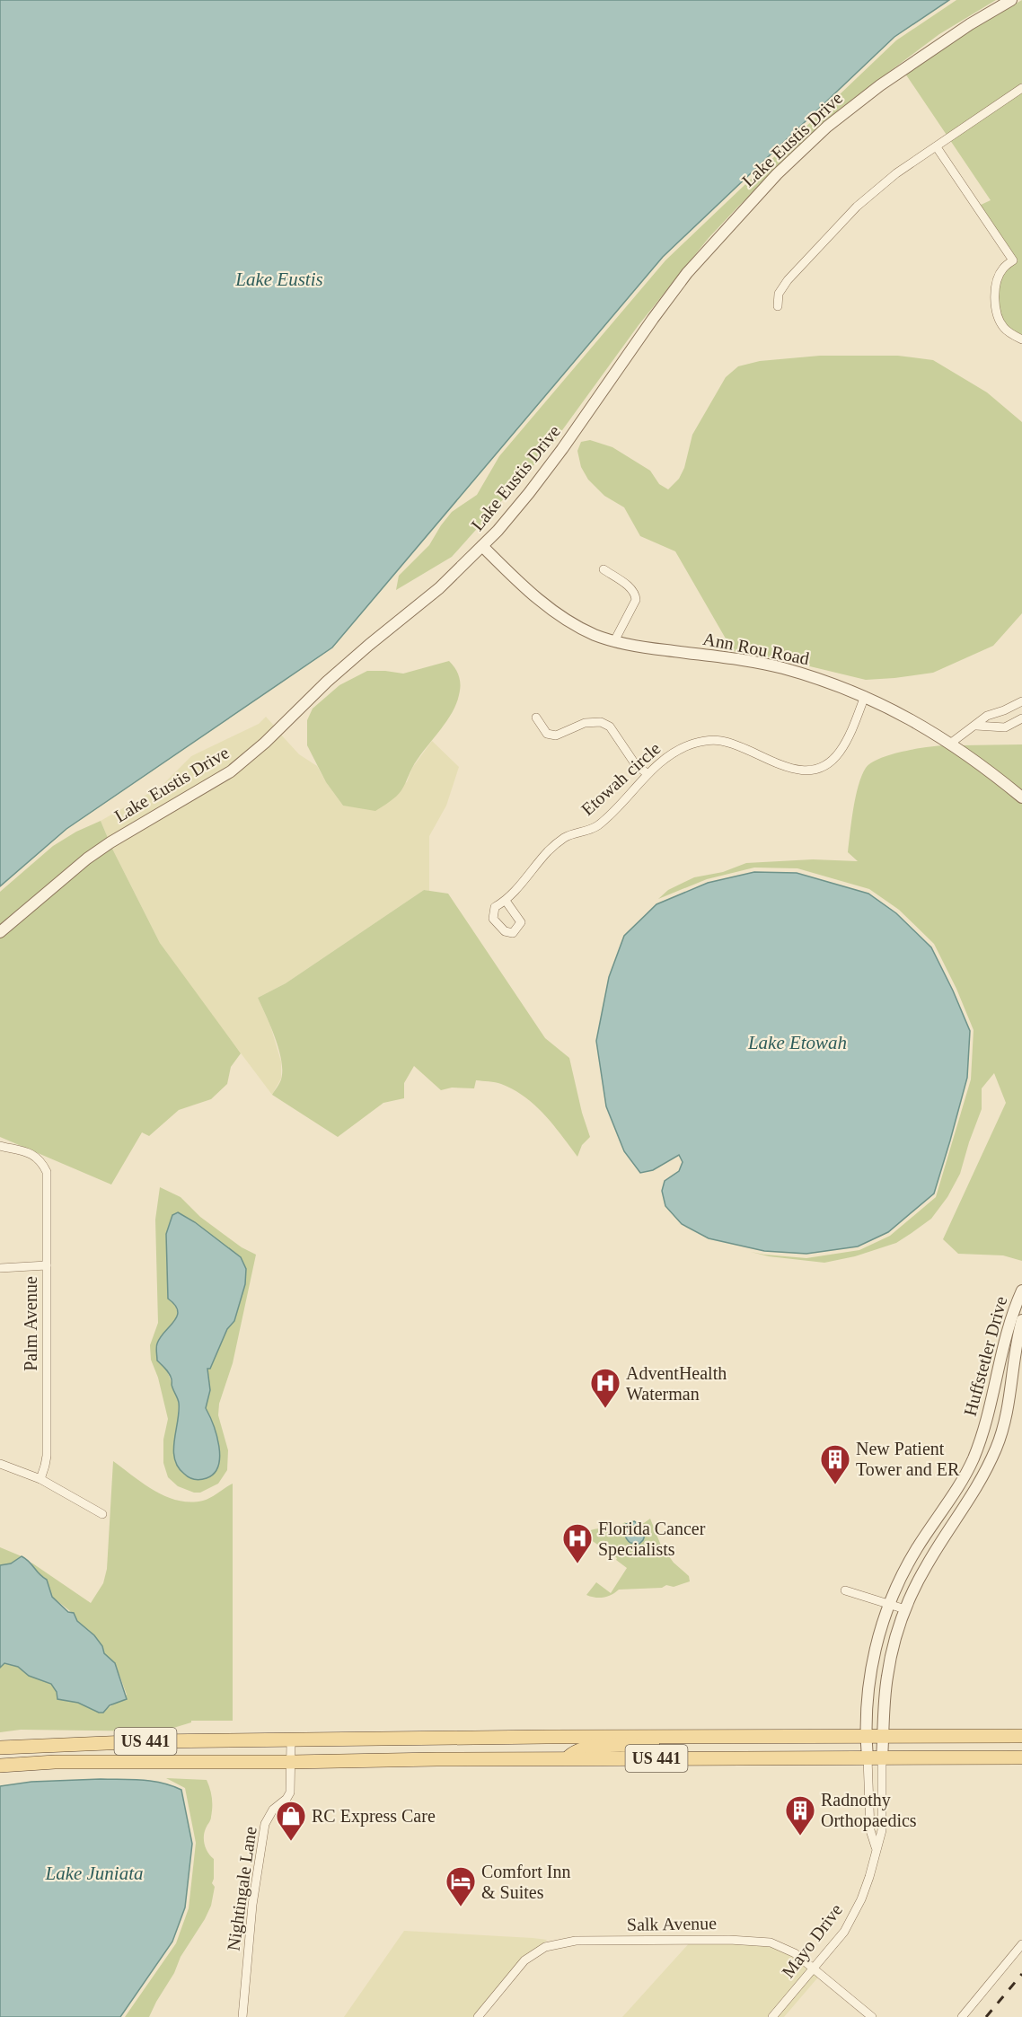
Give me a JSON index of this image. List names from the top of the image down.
{
  "streets": {
    "main road": ["US 441"],
    "street": [
      "Lake Eustis Drive",
      "Ann Rou Road",
      "Etowah circle",
      "Palm Avenue",
      "Huffstetler Drive",
      "Nightingale Lane",
      "Salk Avenue",
      "Mayo Drive"
    ]
  },
  "crossings": [
    ["Lake Eustis Drive", "Ann Rou Road"],
    ["Ann Rou Road", "Etowah circle"],
    ["Huffstetler Drive", "US 441"],
    ["Huffstetler Drive", "Mayo Drive"],
    ["US 441", "Nightingale Lane"],
    ["US 441", "Mayo Drive"],
    ["Salk Avenue", "Mayo Drive"]
  ],
  "water": ["Lake Eustis", "Lake Etowah", "Lake Juniata"],
  "places": {
    "hospital": ["AdventHealth Waterman", "Florida Cancer Specialists"],
    "building": ["New Patient Tower and ER", "Radnothy Orthopaedics"],
    "shop": ["RC Express Care"],
    "hotel": ["Comfort Inn & Suites"]
  }
}
